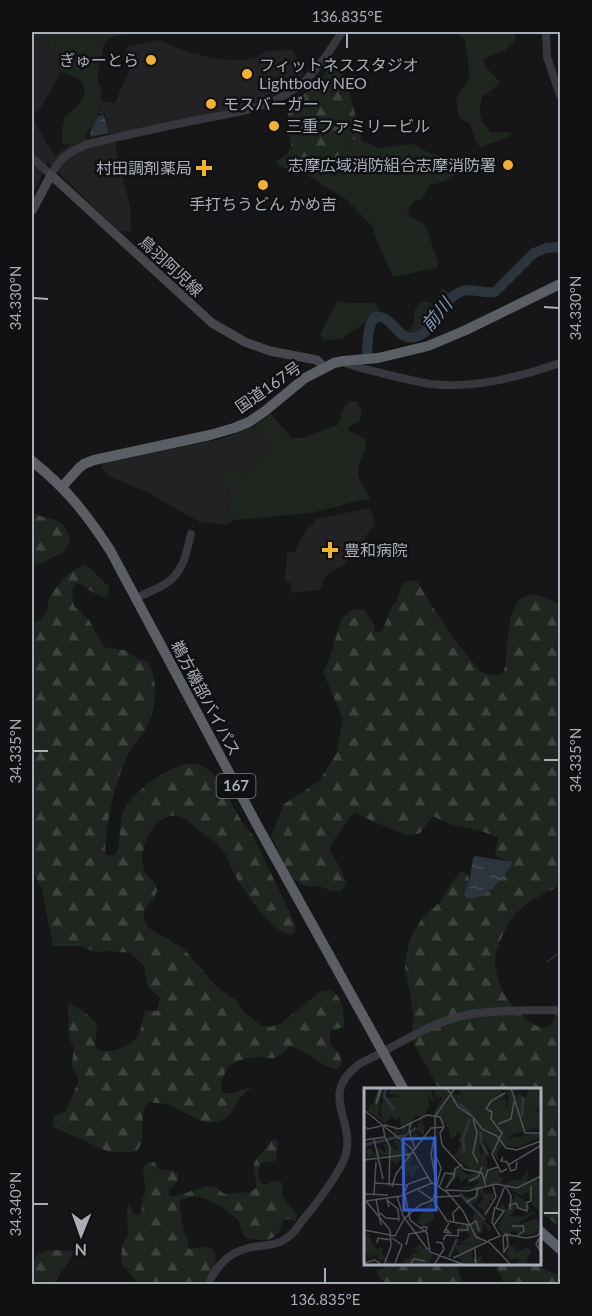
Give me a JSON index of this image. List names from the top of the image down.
{
  "streets": {
    "highway": ["国道167号", "鵜方磯部バイパス", "167"],
    "main road": ["鳥羽阿児線"]
  },
  "crossings": [
    ["鳥羽阿児線", "国道167号"],
    ["国道167号", "鵜方磯部バイパス"]
  ],
  "water": ["前川"],
  "places": {
    "other": [
      "ぎゅーとら",
      "フィットネススタジオ Lightbody NEO",
      "モスバーガー",
      "三重ファミリービル",
      "志摩広域消防組合志摩消防署",
      "手打ちうどん かめ吉"
    ],
    "health": ["村田調剤薬局", "豊和病院"]
  },
  "north": "bottom",
  "coordinates": [
    "136.835°E",
    "34.330°N",
    "34.335°N",
    "34.340°N"
  ]
}
